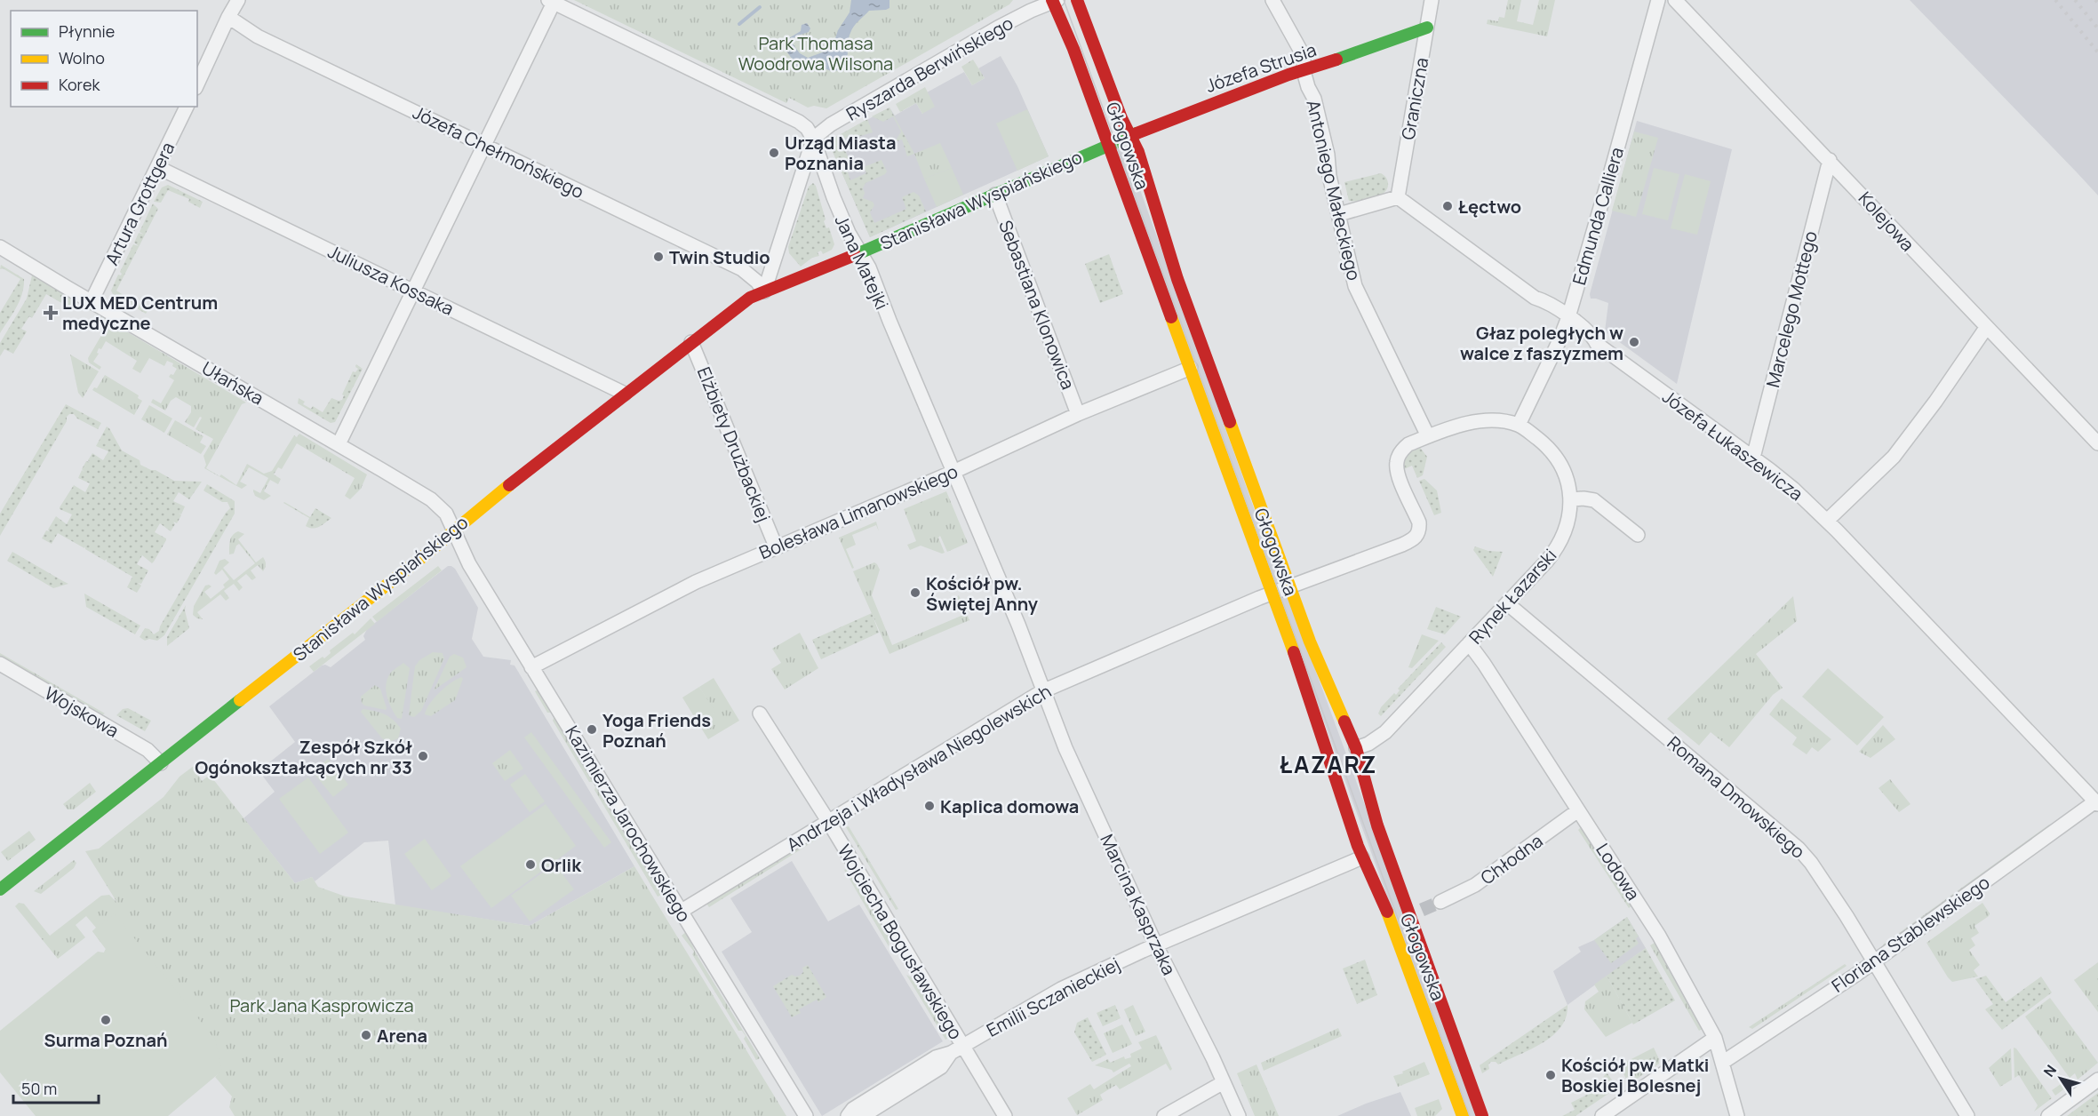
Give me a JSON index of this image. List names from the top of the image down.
{
  "streets": {
    "street": [
      "Józefa Strusia",
      "Ryszarda Berwińskiego",
      "Graniczna",
      "Głogowska",
      "Józefa Chełmońskiego",
      "Antoniego Małeckiego",
      "Stanisława Wyspiańskiego",
      "Artura Grottgera",
      "Edmunda Calliera",
      "Kolejowa",
      "Jana Matejki",
      "Juliusza Kossaka",
      "Sebastiana Klonowica",
      "Marcelego Mottego",
      "Ułańska",
      "Elżbiety Drużbackiej",
      "Józefa Łukaszewicza",
      "Bolesława Limanowskiego",
      "Rynek Łazarski",
      "Wojskowa",
      "Andrzeja i Władysława Niegolewskich",
      "Romana Dmowskiego",
      "Kazimierza Jarochowskiego",
      "Chłodna",
      "Lodowa",
      "Marcina Kasprzaka",
      "Floriana Stablewskiego",
      "Wojciecha Bogusławskiego",
      "Emilii Sczanieckiej"
    ]
  },
  "crossings": [
    ["Józefa Strusia", "Graniczna"],
    ["Józefa Strusia", "Głogowska"],
    ["Józefa Strusia", "Antoniego Małeckiego"],
    ["Józefa Strusia", "Stanisława Wyspiańskiego"],
    ["Ryszarda Berwińskiego", "Głogowska"],
    ["Ryszarda Berwińskiego", "Jana Matejki"],
    ["Graniczna", "Józefa Łukaszewicza"],
    ["Głogowska", "Stanisława Wyspiańskiego"],
    ["Głogowska", "Bolesława Limanowskiego"],
    ["Głogowska", "Rynek Łazarski"],
    ["Głogowska", "Andrzeja i Władysława Niegolewskich"],
    ["Głogowska", "Emilii Sczanieckiej"],
    ["Józefa Chełmońskiego", "Stanisława Wyspiańskiego"],
    ["Antoniego Małeckiego", "Rynek Łazarski"],
    ["Stanisława Wyspiańskiego", "Jana Matejki"],
    ["Stanisława Wyspiańskiego", "Juliusza Kossaka"],
    ["Stanisława Wyspiańskiego", "Sebastiana Klonowica"],
    ["Stanisława Wyspiańskiego", "Ułańska"],
    ["Stanisława Wyspiańskiego", "Elżbiety Drużbackiej"],
    ["Stanisława Wyspiańskiego", "Wojskowa"],
    ["Stanisława Wyspiańskiego", "Kazimierza Jarochowskiego"],
    ["Artura Grottgera", "Juliusza Kossaka"],
    ["Artura Grottgera", "Ułańska"],
    ["Edmunda Calliera", "Józefa Łukaszewicza"],
    ["Edmunda Calliera", "Rynek Łazarski"],
    ["Kolejowa", "Marcelego Mottego"],
    ["Jana Matejki", "Bolesława Limanowskiego"],
    ["Jana Matejki", "Andrzeja i Władysława Niegolewskich"],
    ["Jana Matejki", "Marcina Kasprzaka"],
    ["Sebastiana Klonowica", "Bolesława Limanowskiego"],
    ["Marcelego Mottego", "Józefa Łukaszewicza"],
    ["Ułańska", "Kazimierza Jarochowskiego"],
    ["Elżbiety Drużbackiej", "Bolesława Limanowskiego"],
    ["Józefa Łukaszewicza", "Floriana Stablewskiego"],
    ["Bolesława Limanowskiego", "Kazimierza Jarochowskiego"],
    ["Rynek Łazarski", "Andrzeja i Władysława Niegolewskich"],
    ["Rynek Łazarski", "Romana Dmowskiego"],
    ["Rynek Łazarski", "Lodowa"],
    ["Andrzeja i Władysława Niegolewskich", "Kazimierza Jarochowskiego"],
    ["Andrzeja i Władysława Niegolewskich", "Marcina Kasprzaka"],
    ["Andrzeja i Władysława Niegolewskich", "Wojciecha Bogusławskiego"],
    ["Romana Dmowskiego", "Floriana Stablewskiego"],
    ["Chłodna", "Lodowa"],
    ["Lodowa", "Floriana Stablewskiego"],
    ["Marcina Kasprzaka", "Emilii Sczanieckiej"],
    ["Wojciecha Bogusławskiego", "Emilii Sczanieckiej"]
  ],
  "districts": ["ŁAZARZ"],
  "parks": ["Park Thomasa Woodrowa Wilsona", "Park Jana Kasprowicza"],
  "places": {
    "other": [
      "Urząd Miasta Poznania",
      "Łęctwo",
      "Twin Studio",
      "Głaz poległych w walce z faszyzmem",
      "Kościół pw. Świętej Anny",
      "Yoga Friends Poznań",
      "Zespół Szkół Ogónokształcących nr 33",
      "Kaplica domowa",
      "Orlik",
      "Surma Poznań",
      "Arena",
      "Kościół pw. Matki Boskiej Bolesnej"
    ],
    "health": ["LUX MED Centrum medyczne"]
  },
  "legend": ["Płynnie", "Wolno", "Korek"],
  "scale_bar": "50 m",
  "north": "top left"
}
